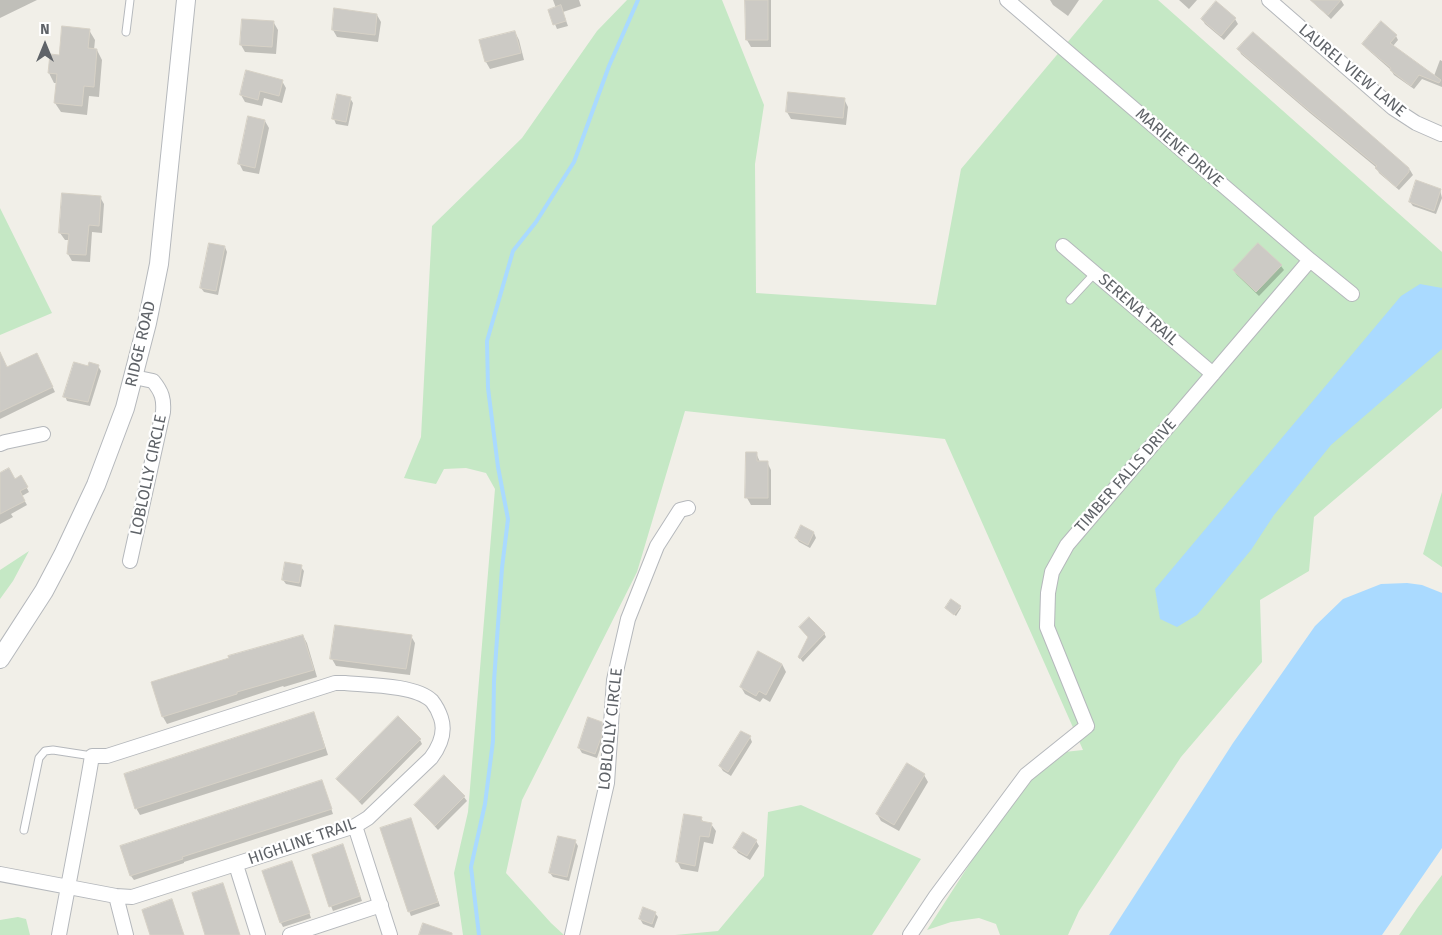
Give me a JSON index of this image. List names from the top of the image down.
{
  "streets": {
    "street": [
      "LAUREL VIEW LANE",
      "MARIENE DRIVE",
      "SERENA TRAIL",
      "RIDGE ROAD",
      "LOBLOLLY CIRCLE",
      "TIMBER FALLS DRIVE",
      "HIGHLINE TRAIL"
    ]
  },
  "crossings": [
    ["MARIENE DRIVE", "TIMBER FALLS DRIVE"],
    ["SERENA TRAIL", "TIMBER FALLS DRIVE"],
    ["RIDGE ROAD", "LOBLOLLY CIRCLE"]
  ],
  "north": "top"
}
